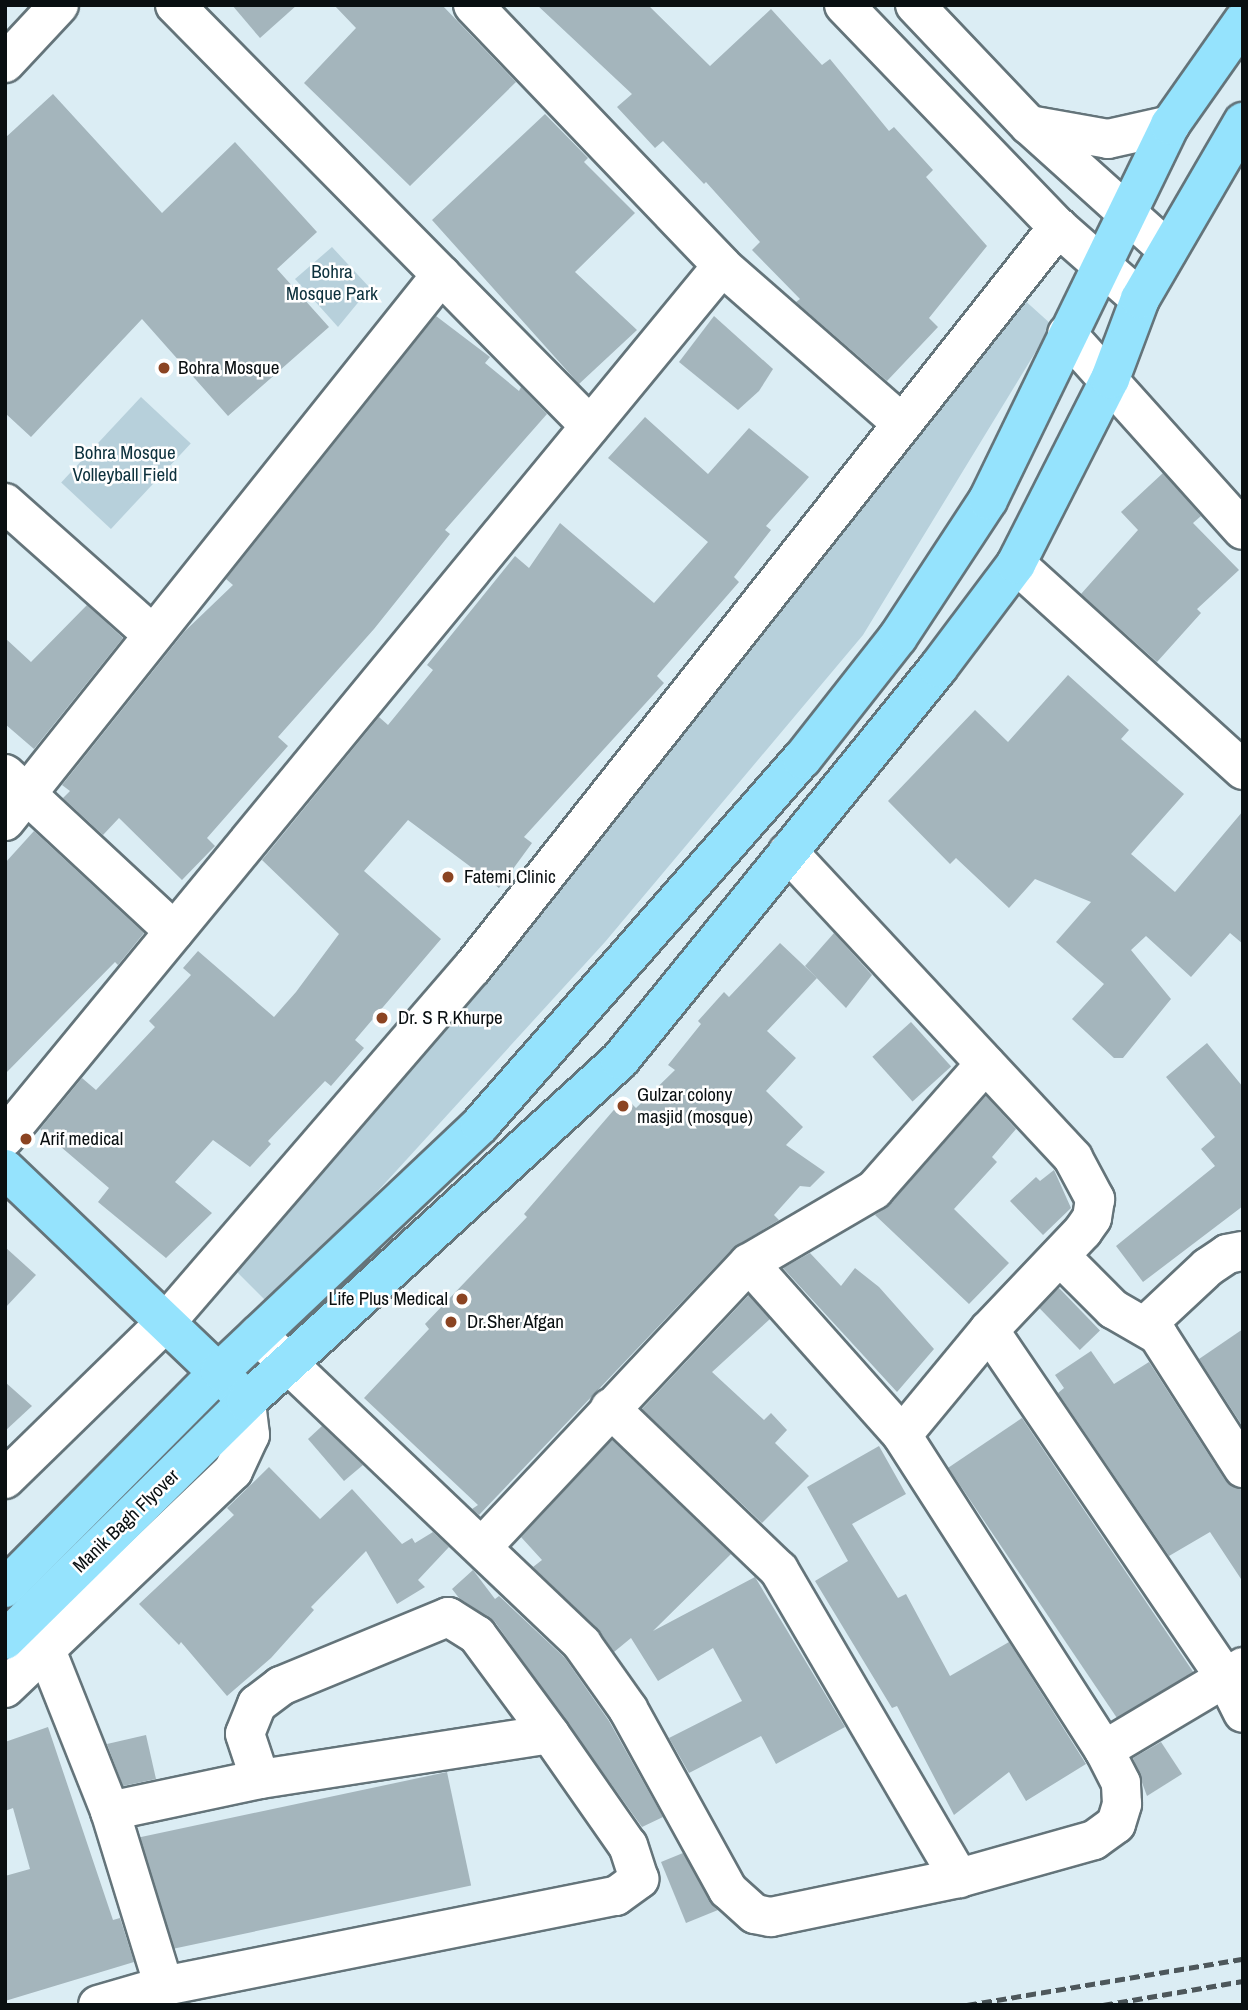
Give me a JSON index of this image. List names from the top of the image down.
{
  "streets": {
    "main road": ["Manik Bagh Flyover"]
  },
  "parks": ["Bohra Mosque Park", "Bohra Mosque Volleyball Field"],
  "places": [
    "Bohra Mosque",
    "Fatemi Clinic",
    "Dr. S R Khurpe",
    "Gulzar colony masjid (mosque)",
    "Arif medical",
    "Life Plus Medical",
    "Dr.Sher Afgan"
  ]
}
